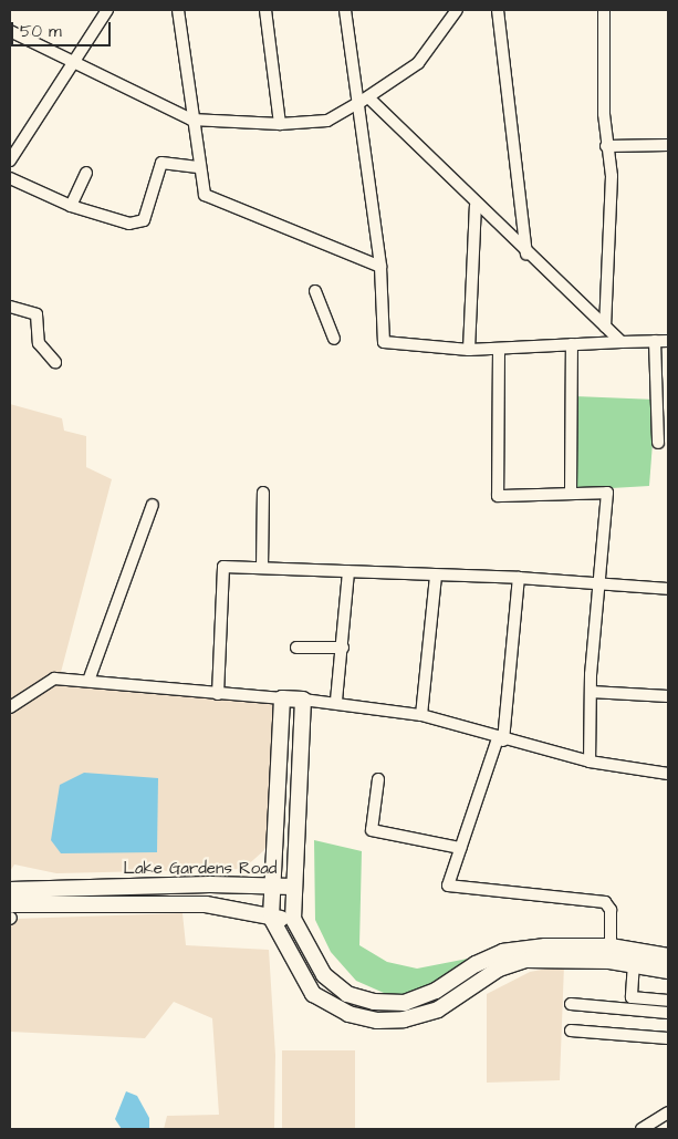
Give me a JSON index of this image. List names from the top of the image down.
{
  "streets": {
    "main road": ["Lake Gardens Road"]
  },
  "scale_bar": "50 m"
}
